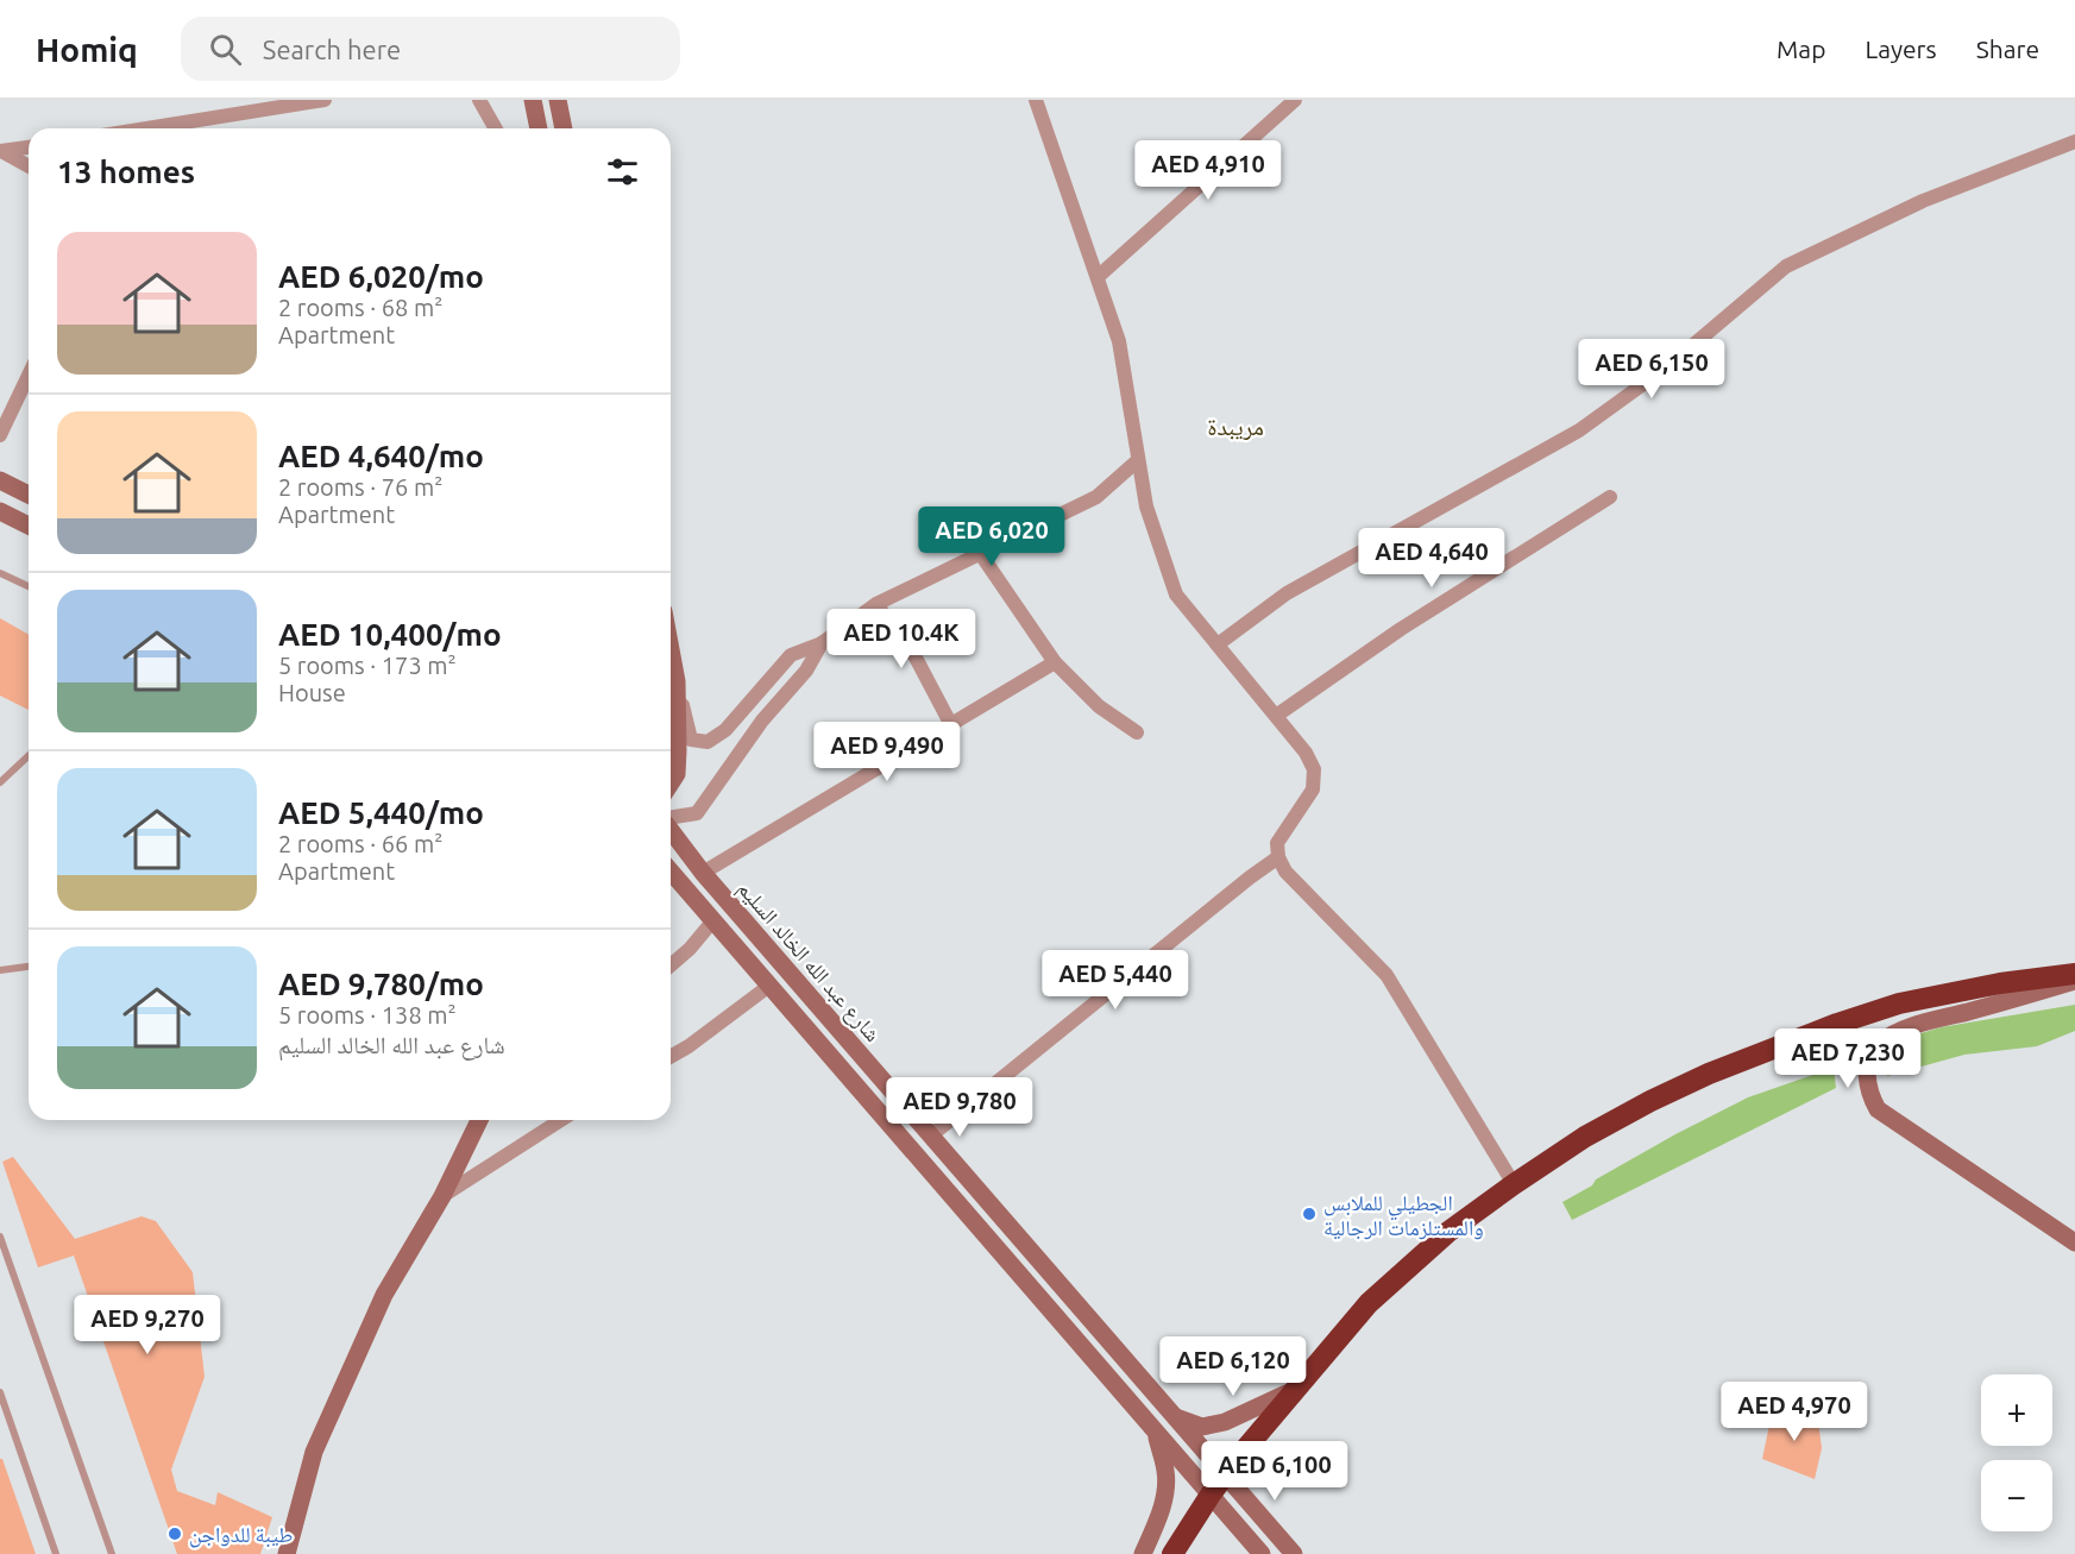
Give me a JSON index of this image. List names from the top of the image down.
{
  "streets": {
    "street": ["شارع عبد الله الخالد السليم"]
  },
  "districts": ["مريبدة"],
  "places": ["الجطيلي للملابس والمستلزمات الرجالية", "طيبة للدواجن"],
  "page": {
    "header": "Homiq",
    "search": "Search here",
    "nav": ["Map", "Layers", "Share"],
    "heading": "13 homes",
    "price": [
      "AED 4,910",
      "AED 6,150",
      "AED 6,020",
      "AED 4,640",
      "AED 10.4K",
      "AED 9,490",
      "AED 5,440",
      "AED 7,230",
      "AED 9,780",
      "AED 9,270",
      "AED 6,120",
      "AED 4,970",
      "AED 6,100"
    ],
    "list": [
      {
        "name": "AED 6,020/mo",
        "note": "2 rooms · 68 m² · Apartment"
      },
      {
        "name": "AED 4,640/mo",
        "note": "2 rooms · 76 m² · Apartment"
      },
      {
        "name": "AED 10,400/mo",
        "note": "5 rooms · 173 m² · House"
      },
      {
        "name": "AED 5,440/mo",
        "note": "2 rooms · 66 m² · Apartment"
      },
      {
        "name": "AED 9,780/mo",
        "note": "5 rooms · 138 m² · شارع عبد الله الخالد السليم"
      }
    ],
    "map_buttons": ["+", "−"]
  }
}
